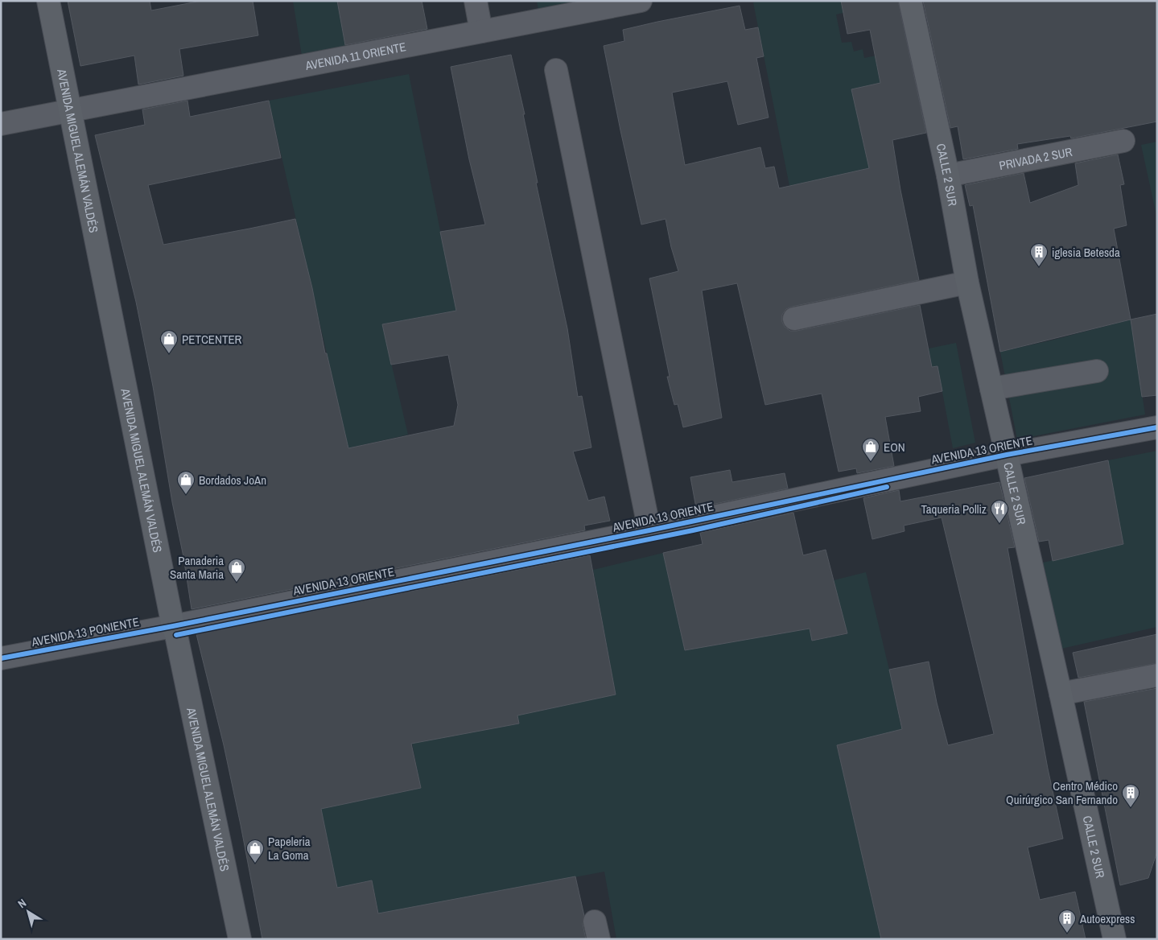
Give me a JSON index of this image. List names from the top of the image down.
{
  "streets": {
    "main road": ["AVENIDA MIGUEL ALEMÁN VALDÉS", "CALLE 2 SUR"],
    "street": [
      "AVENIDA 11 ORIENTE",
      "PRIVADA 2 SUR",
      "AVENIDA 13 ORIENTE",
      "AVENIDA 13 PONIENTE"
    ]
  },
  "crossings": [
    ["AVENIDA 11 ORIENTE", "AVENIDA MIGUEL ALEMÁN VALDÉS"],
    ["AVENIDA MIGUEL ALEMÁN VALDÉS", "AVENIDA 13 ORIENTE"],
    ["AVENIDA MIGUEL ALEMÁN VALDÉS", "AVENIDA 13 PONIENTE"],
    ["PRIVADA 2 SUR", "CALLE 2 SUR"],
    ["CALLE 2 SUR", "AVENIDA 13 ORIENTE"],
    ["AVENIDA 13 ORIENTE", "AVENIDA 13 PONIENTE"]
  ],
  "places": {
    "building": ["iglesia Betesda", "Centro Médico Quirúrgico San Fernando", "Autoexpress"],
    "shop": [
      "PETCENTER",
      "EON",
      "Bordados JoAn",
      "Panaderia Santa Maria",
      "Papeleria La Goma"
    ],
    "restaurant": ["Taqueria Polliz"]
  },
  "north": "top left"
}
